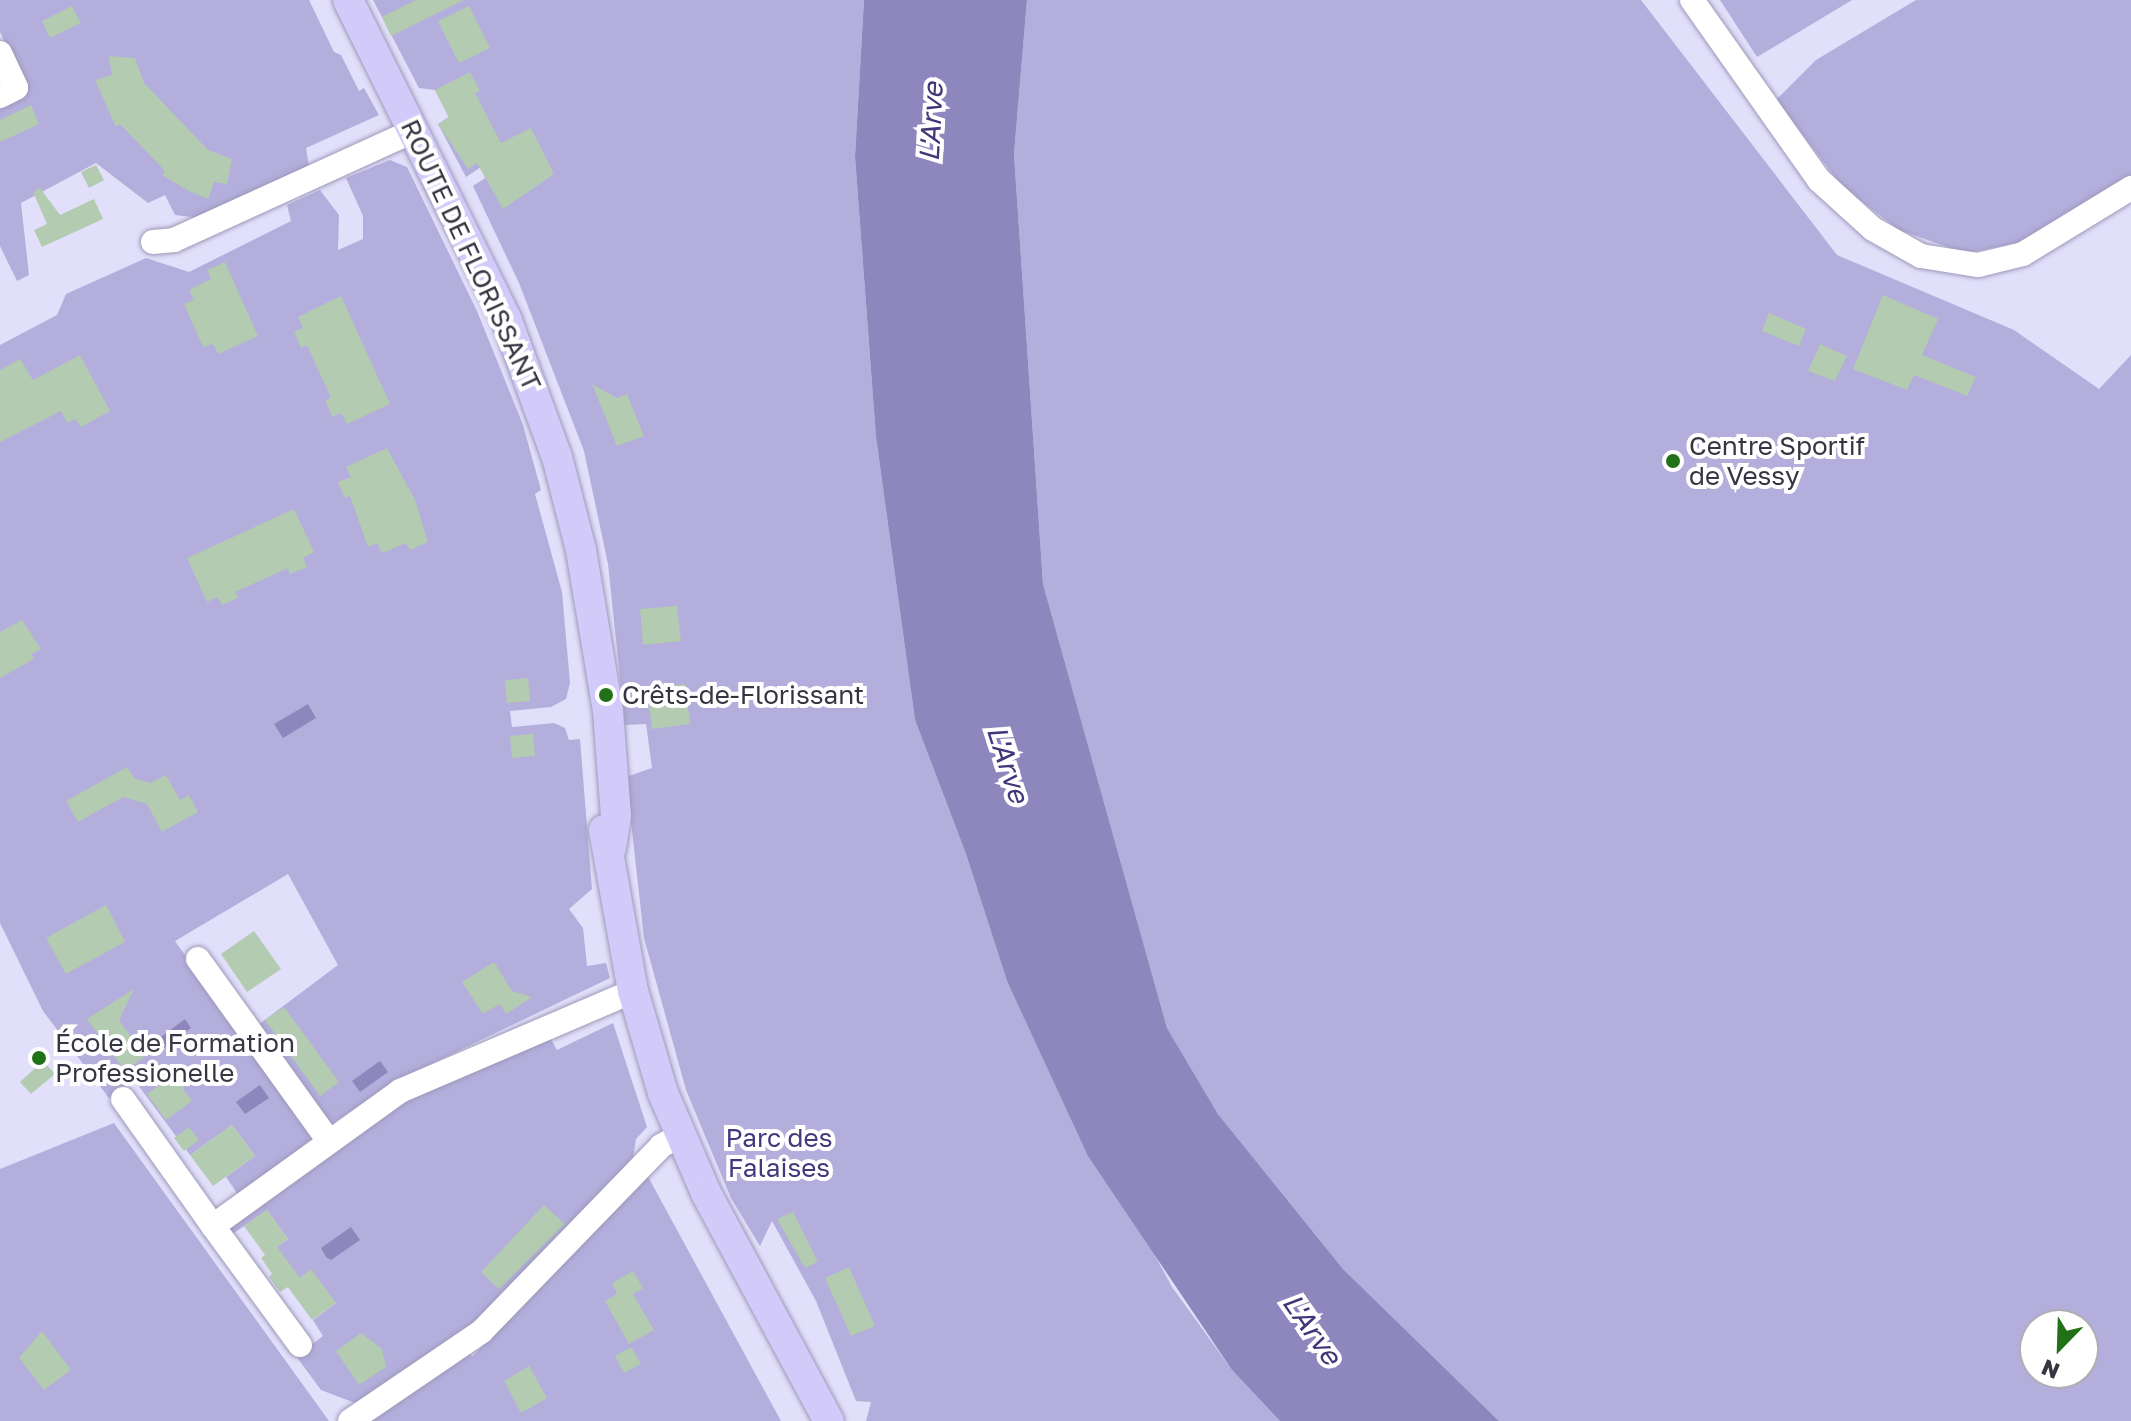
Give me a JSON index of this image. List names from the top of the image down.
{
  "streets": {
    "main road": ["ROUTE DE FLORISSANT"]
  },
  "water": ["L'Arve"],
  "parks": ["Parc des Falaises"],
  "places": ["Centre Sportif de Vessy", "Crêts-de-Florissant", "École de Formation Professionelle"],
  "north": "bottom left"
}
